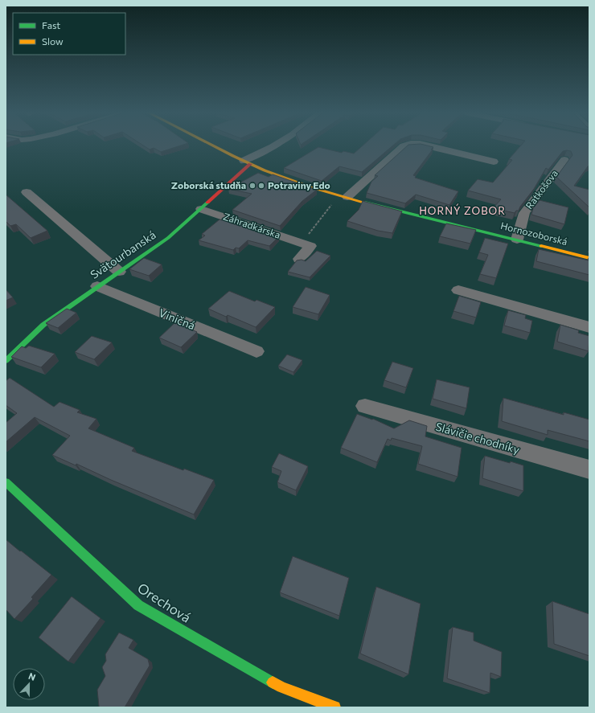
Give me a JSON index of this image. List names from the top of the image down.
{
  "streets": {
    "street": [
      "Ratkošova",
      "Záhradkárska",
      "Hornozoborská",
      "Svätourbanská",
      "Viničná",
      "Slávičie chodníky",
      "Orechová"
    ]
  },
  "crossings": [
    ["Ratkošova", "Hornozoborská"],
    ["Záhradkárska", "Svätourbanská"],
    ["Hornozoborská", "Svätourbanská"],
    ["Svätourbanská", "Viničná"]
  ],
  "districts": ["HORNÝ ZOBOR"],
  "places": ["Zoborská studňa", "Potraviny Edo"],
  "legend": ["Fast", "Slow"],
  "north": "top"
}
